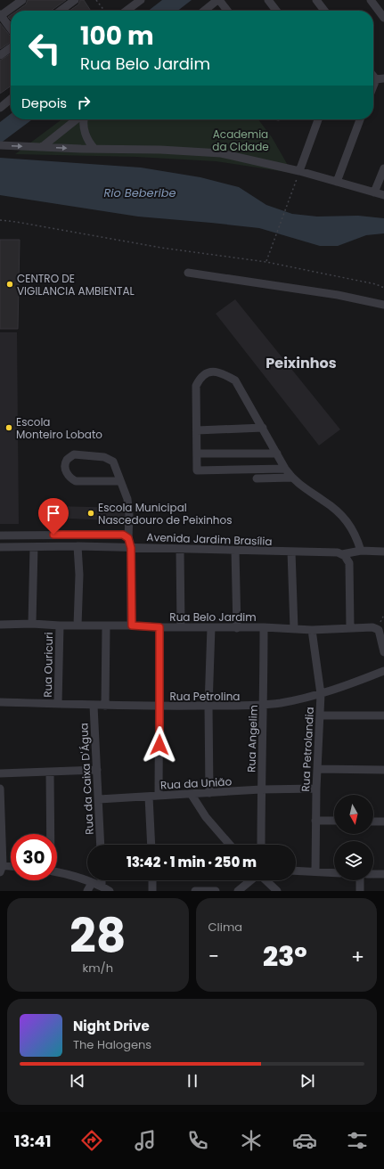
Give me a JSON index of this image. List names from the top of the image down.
{
  "streets": {
    "street": [
      "Avenida Jardim Brasília",
      "Rua Belo Jardim",
      "Rua Ouricuri",
      "Rua Petrolina",
      "Rua Angelim",
      "Rua Petrolandia",
      "Rua da Caixa D'Água",
      "Rua da União"
    ]
  },
  "crossings": [
    ["Rua Belo Jardim", "Rua Ouricuri"],
    ["Rua Belo Jardim", "Rua Angelim"],
    ["Rua Belo Jardim", "Rua Petrolandia"],
    ["Rua Ouricuri", "Rua Petrolina"],
    ["Rua Petrolina", "Rua Angelim"],
    ["Rua Petrolina", "Rua Petrolandia"],
    ["Rua Petrolina", "Rua da Caixa D'Água"],
    ["Rua Angelim", "Rua da União"],
    ["Rua Petrolandia", "Rua da União"],
    ["Rua da Caixa D'Água", "Rua da União"]
  ],
  "districts": ["Peixinhos"],
  "water": ["Rio Beberibe"],
  "parks": ["Academia da Cidade"],
  "places": ["CENTRO DE VIGILANCIA AMBIENTAL", "Escola Monteiro Lobato", "Escola Municipal Nascedouro de Peixinhos"],
  "north": "bottom",
  "page": {
    "turn": ["100 m", "Rua Belo Jardim"],
    "then": "Depois",
    "limit": "30",
    "trip": "13:42 · 1 min · 250 m",
    "tile": [
      ["28", "km/h"],
      "Clima"
    ],
    "heat": ["−", "23°", "+"],
    "song": ["Night Drive", "The Halogens"],
    "tabs": "13:41"
  }
}
